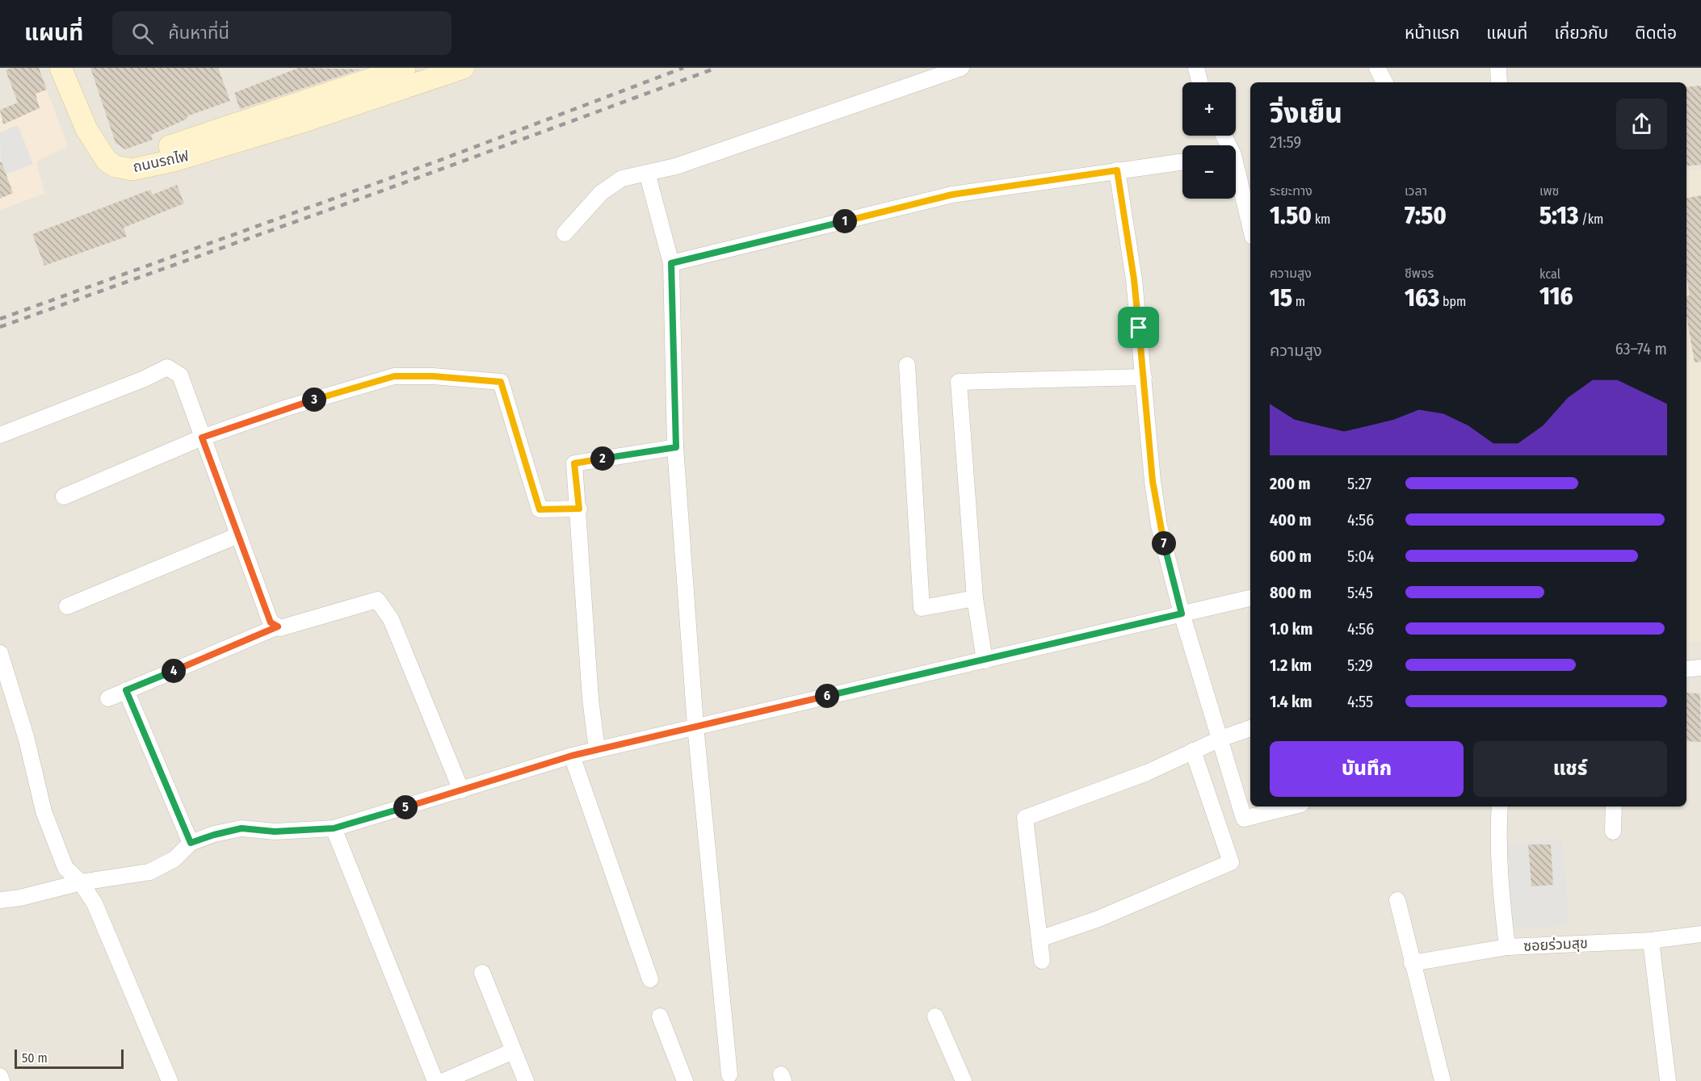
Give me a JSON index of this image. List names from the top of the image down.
{
  "streets": {
    "street": ["ถนนรถไฟ", "ซอยร่วมสุข"]
  },
  "scale_bar": "50 m",
  "page": {
    "header": "แผนที่",
    "search": "ค้นหาที่นี่",
    "nav": [
      "หน้าแรก",
      "แผนที่",
      "เกี่ยวกับ",
      "ติดต่อ"
    ],
    "map_buttons": ["+", "−"],
    "heading": ["วิ่งเย็น", "21:59"],
    "stats": [
      ["ระยะทาง", "1.50 km"],
      ["เวลา", "7:50"],
      ["เพซ", "5:13 /km"],
      ["ความสูง", "15 m"],
      ["ชีพจร", "163 bpm"],
      ["kcal", "116"]
    ],
    "pins": [
      "1",
      "3",
      "2",
      "7",
      "4",
      "6",
      "5"
    ],
    "chart": ["ความสูง", "63–74 m"],
    "list": [
      {
        "name": "200 m",
        "note": "5:27"
      },
      {
        "name": "400 m",
        "note": "4:56"
      },
      {
        "name": "600 m",
        "note": "5:04"
      },
      {
        "name": "800 m",
        "note": "5:45"
      },
      {
        "name": "1.0 km",
        "note": "4:56"
      },
      {
        "name": "1.2 km",
        "note": "5:29"
      },
      {
        "name": "1.4 km",
        "note": "4:55"
      }
    ],
    "buttons": ["บันทึก", "แชร์"],
    "scale": "50 m"
  }
}
